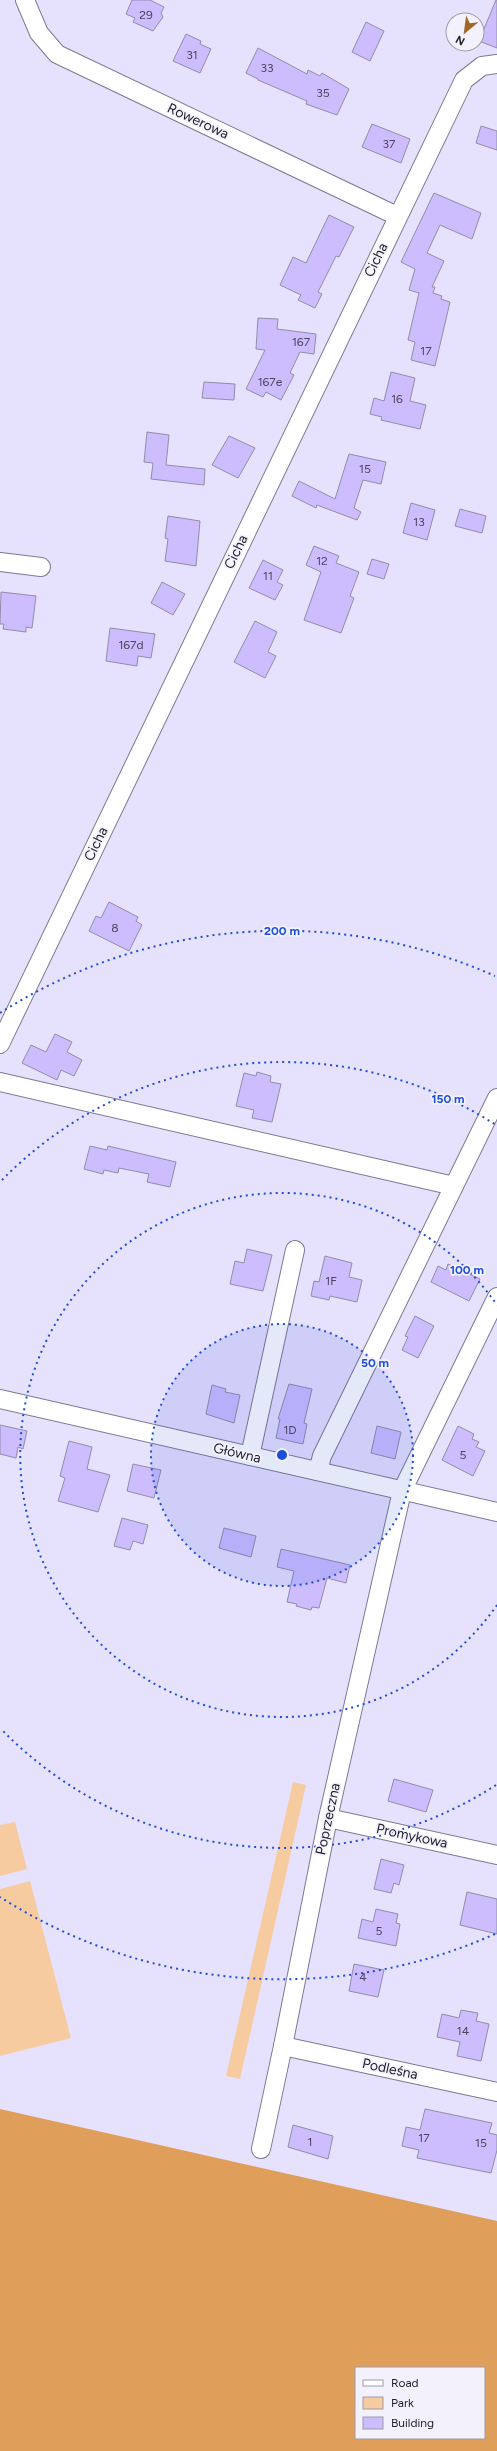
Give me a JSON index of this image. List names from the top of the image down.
{
  "streets": {
    "street": [
      "Rowerowa",
      "Cicha",
      "Główna",
      "Poprzeczna",
      "Promykowa",
      "Podleśna"
    ]
  },
  "crossings": [
    ["Rowerowa", "Cicha"],
    ["Główna", "Poprzeczna"],
    ["Poprzeczna", "Promykowa"],
    ["Poprzeczna", "Podleśna"]
  ],
  "house_numbers": [
    "29",
    "31",
    "33",
    "35",
    "37",
    "167",
    "17",
    "167e",
    "16",
    "15",
    "13",
    "12",
    "11",
    "167d",
    "8",
    "1F",
    "1D",
    "5",
    "5",
    "4",
    "14",
    "17",
    "1",
    "15"
  ],
  "legend": ["Road", "Park", "Building"],
  "north": "bottom left",
  "rings": [
    "200 m",
    "150 m",
    "100 m",
    "50 m"
  ]
}
